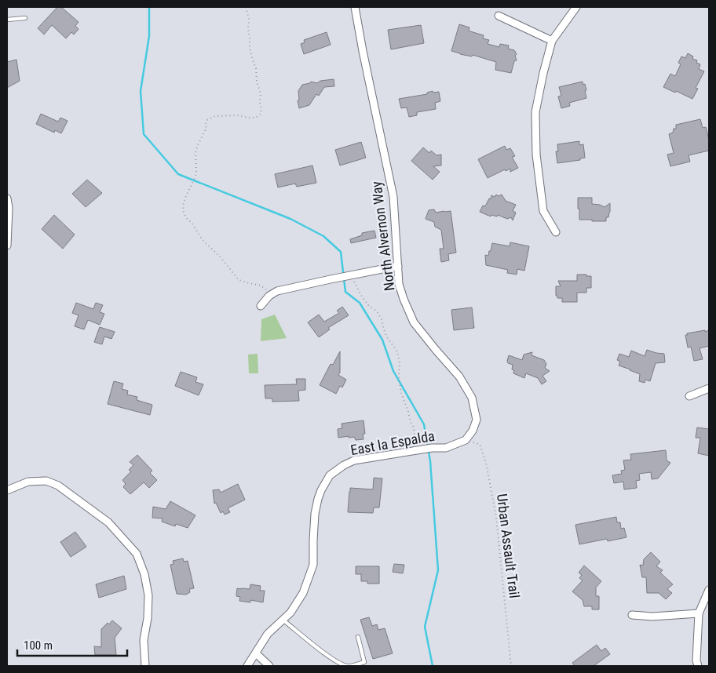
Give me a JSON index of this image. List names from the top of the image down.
{
  "streets": {
    "street": ["North Alvernon Way", "East la Espalda"],
    "path": ["Urban Assault Trail"]
  },
  "crossings": [
    ["North Alvernon Way", "East la Espalda"],
    ["North Alvernon Way", "Urban Assault Trail"],
    ["East la Espalda", "Urban Assault Trail"]
  ],
  "scale_bar": "100 m"
}
